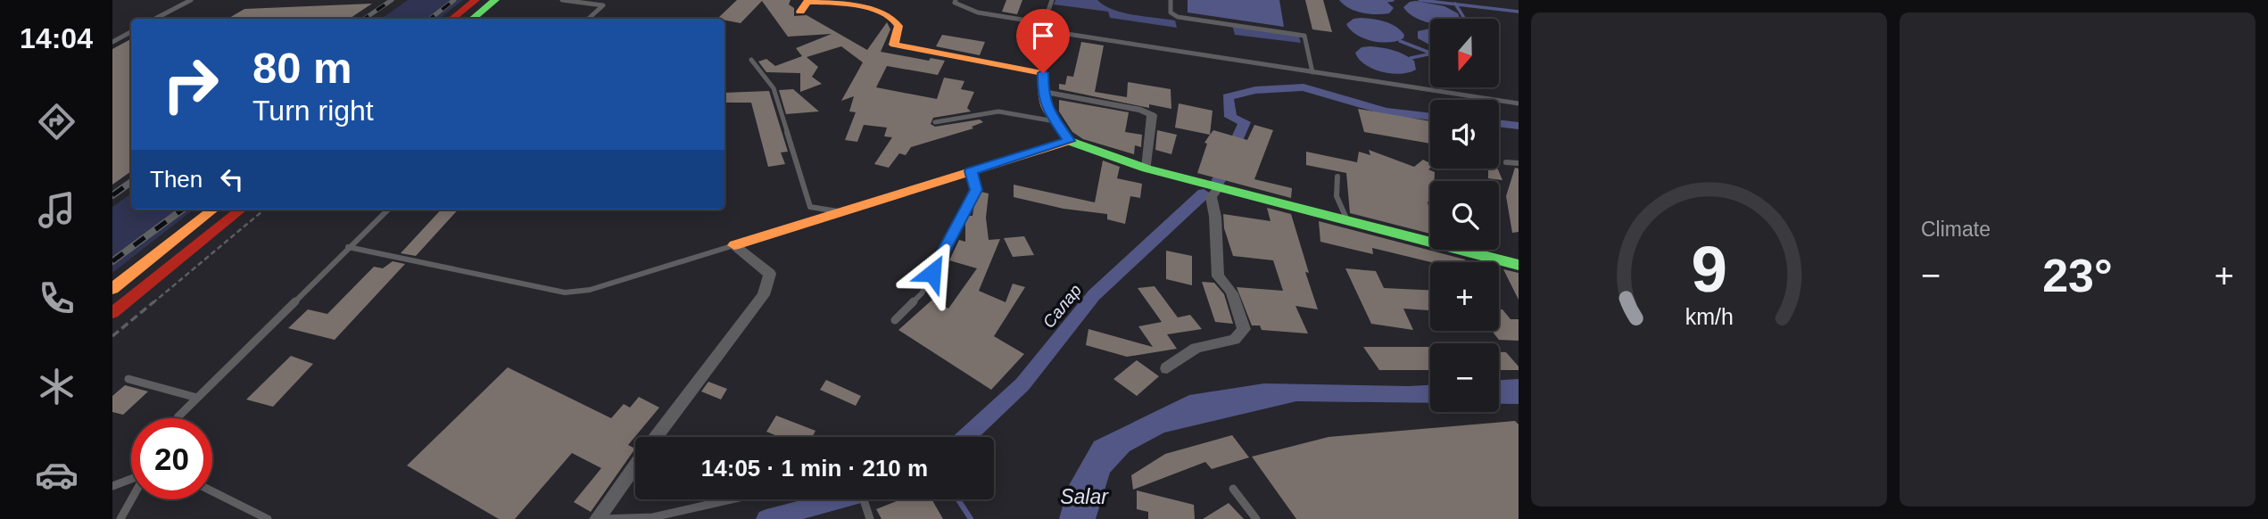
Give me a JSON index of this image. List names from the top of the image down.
{
  "water": ["Салар", "Salar"],
  "north": "bottom",
  "page": {
    "tabs": "14:04",
    "tile": "Climate",
    "map_buttons": ["+", "−"],
    "turn": ["80 m", "Turn right"],
    "then": "Then",
    "heat": ["−", "23°", "+"],
    "limit": "20",
    "trip": "14:05 · 1 min · 210 m",
    "gauge": ["9", "km/h"]
  }
}
